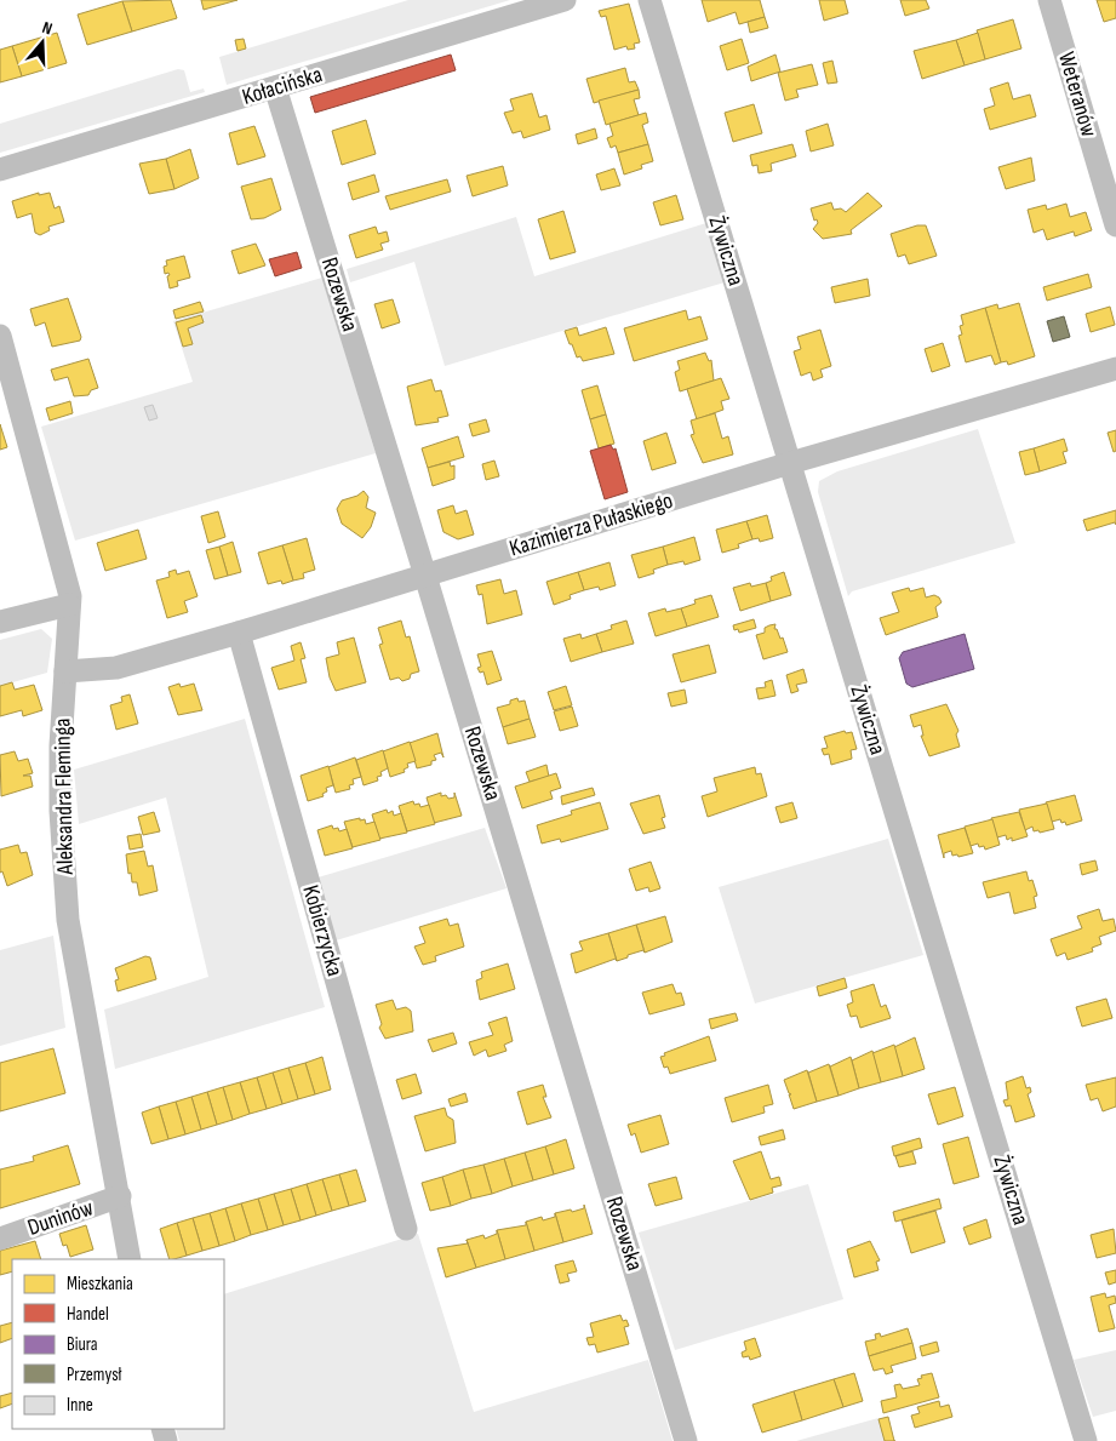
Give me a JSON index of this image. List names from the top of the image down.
{
  "streets": {
    "street": [
      "Kołacińska",
      "Weteranów",
      "Żywiczna",
      "Rozewska",
      "Kazimierza Pułaskiego",
      "Aleksandra Fleminga",
      "Kobierzycka",
      "Duninów"
    ]
  },
  "crossings": [
    ["Kołacińska", "Rozewska"],
    ["Żywiczna", "Kazimierza Pułaskiego"],
    ["Rozewska", "Kazimierza Pułaskiego"],
    ["Kazimierza Pułaskiego", "Aleksandra Fleminga"],
    ["Kazimierza Pułaskiego", "Kobierzycka"],
    ["Aleksandra Fleminga", "Duninów"]
  ],
  "legend": [
    "Mieszkania",
    "Handel",
    "Biura",
    "Przemysł",
    "Inne"
  ],
  "north": "top"
}
